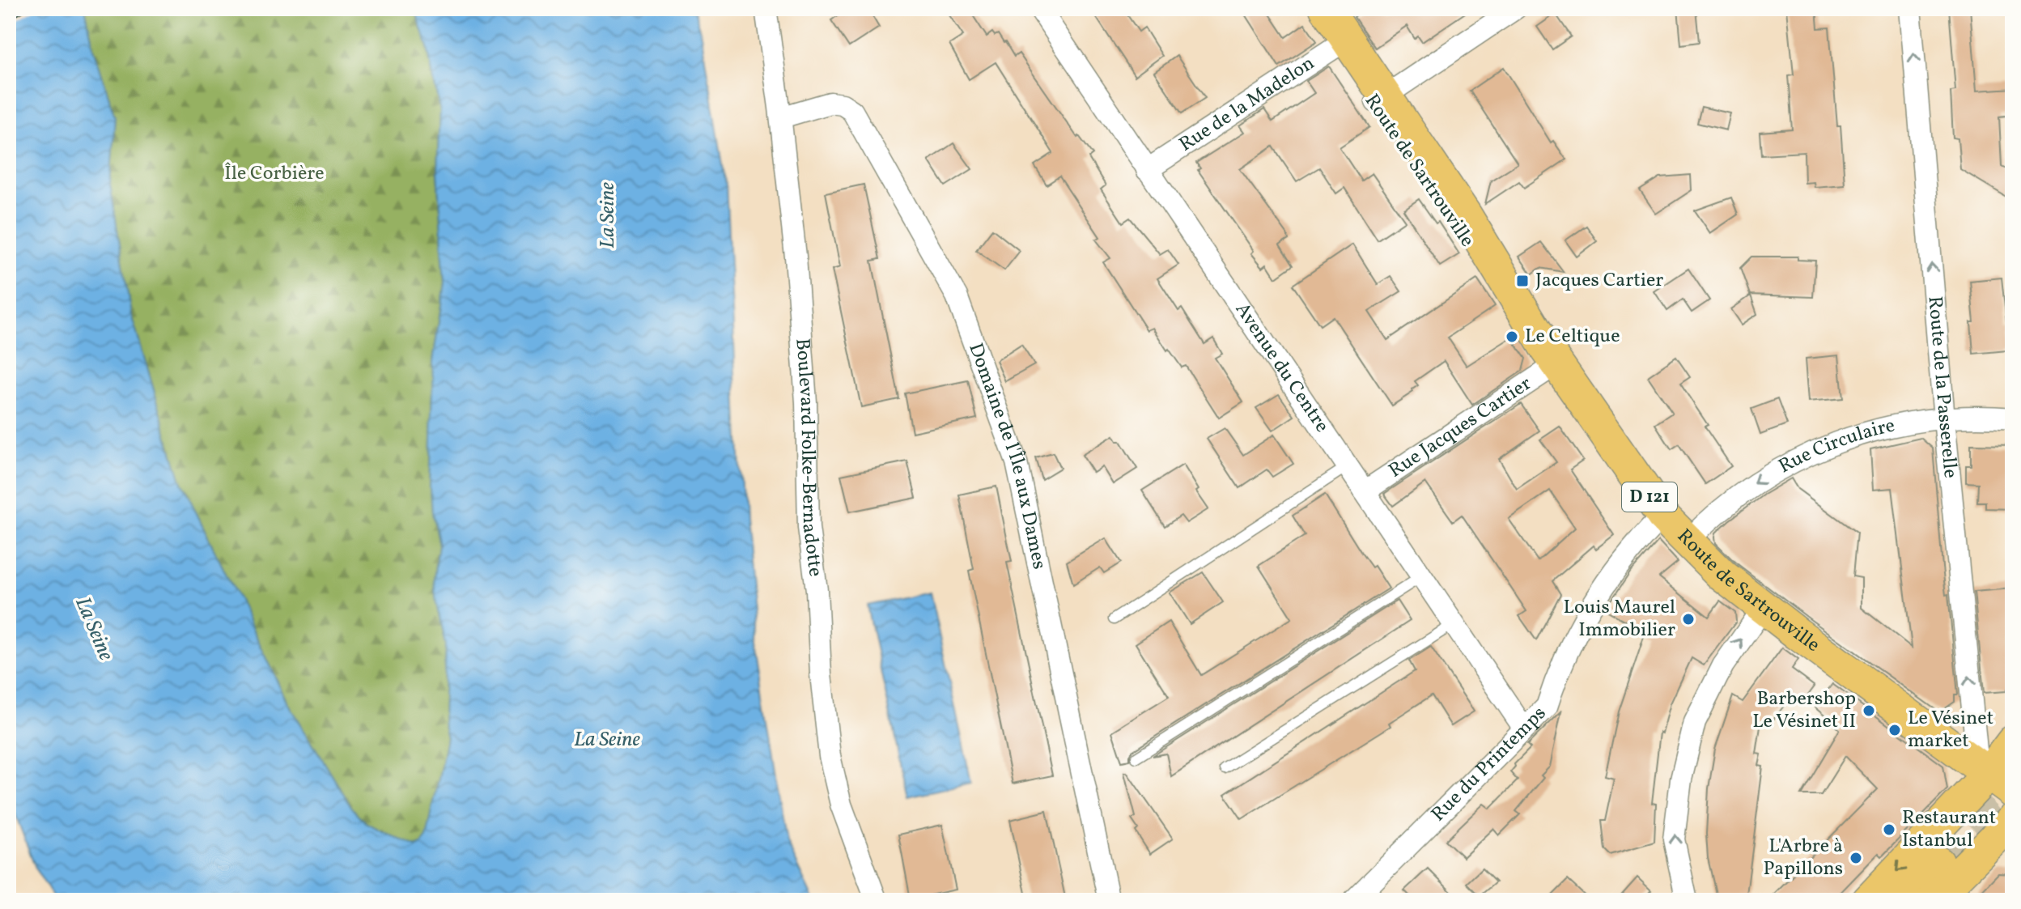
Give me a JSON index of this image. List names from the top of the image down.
{
  "streets": {
    "main road": ["Route de Sartrouville", "D 121"],
    "street": [
      "Rue de la Madelon",
      "Avenue du Centre",
      "Route de la Passerelle",
      "Rue Jacques Cartier",
      "Rue Circulaire",
      "Domaine de l'Île aux Dames",
      "Boulevard Folke-Bernadotte",
      "Rue du Printemps"
    ]
  },
  "crossings": [
    ["Rue de la Madelon", "Route de Sartrouville"],
    ["Rue de la Madelon", "Avenue du Centre"],
    ["Route de Sartrouville", "Route de la Passerelle"],
    ["Route de Sartrouville", "Rue Jacques Cartier"],
    ["Route de Sartrouville", "Rue Circulaire"],
    ["Route de Sartrouville", "Rue du Printemps"],
    ["Avenue du Centre", "Rue Jacques Cartier"],
    ["Avenue du Centre", "Rue du Printemps"],
    ["Route de la Passerelle", "Rue Circulaire"],
    ["Domaine de l'Île aux Dames", "Boulevard Folke-Bernadotte"]
  ],
  "one_way": ["Route de la Passerelle", "Rue Circulaire"],
  "water": ["La Seine"],
  "parks": ["Île Corbière"],
  "places": {
    "transit": ["Jacques Cartier"],
    "other": [
      "Le Celtique",
      "Louis Maurel Immobilier",
      "Barbershop Le Vésinet II",
      "Le Vésinet market",
      "Restaurant Istanbul",
      "L'Arbre à Papillons"
    ]
  }
}
